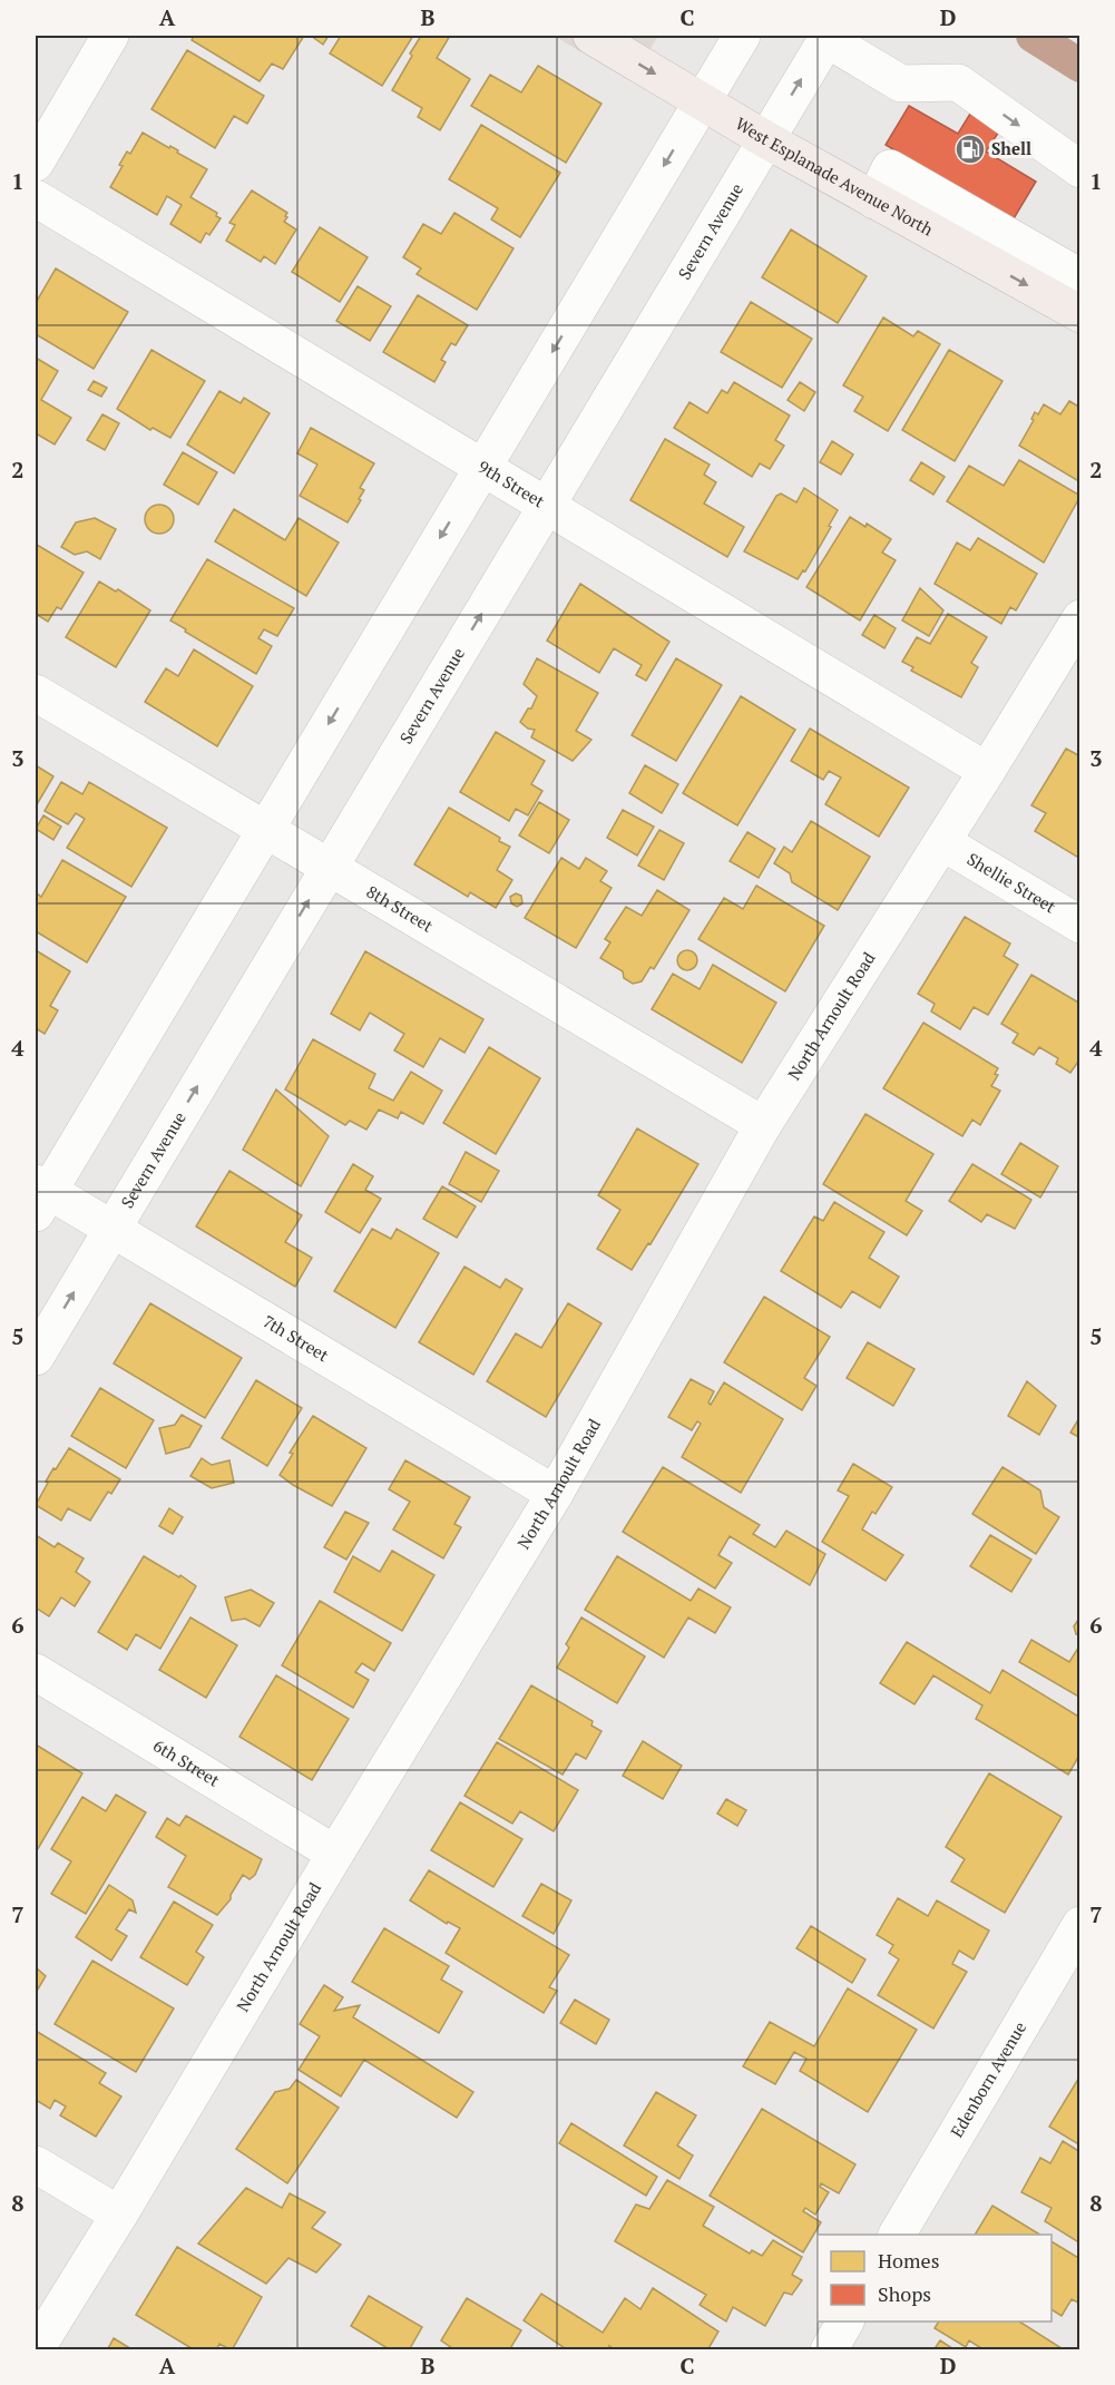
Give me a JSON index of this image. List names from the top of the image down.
{
  "streets": {
    "main road": ["West Esplanade Avenue North"],
    "street": [
      "Severn Avenue",
      "9th Street",
      "Shellie Street",
      "8th Street",
      "North Arnoult Road",
      "7th Street",
      "6th Street",
      "Edenborn Avenue"
    ]
  },
  "crossings": [
    ["West Esplanade Avenue North", "Severn Avenue"],
    ["Severn Avenue", "9th Street"],
    ["Severn Avenue", "8th Street"],
    ["Severn Avenue", "7th Street"],
    ["9th Street", "North Arnoult Road"],
    ["Shellie Street", "North Arnoult Road"],
    ["8th Street", "North Arnoult Road"],
    ["North Arnoult Road", "7th Street"],
    ["North Arnoult Road", "6th Street"]
  ],
  "places": {
    "fuel station": ["Shell"]
  },
  "legend": ["Homes", "Shops"],
  "grid": {
    "columns": [
      "A",
      "B",
      "C",
      "D"
    ],
    "rows": [
      "1",
      "2",
      "3",
      "4",
      "5",
      "6",
      "7",
      "8"
    ]
  }
}
